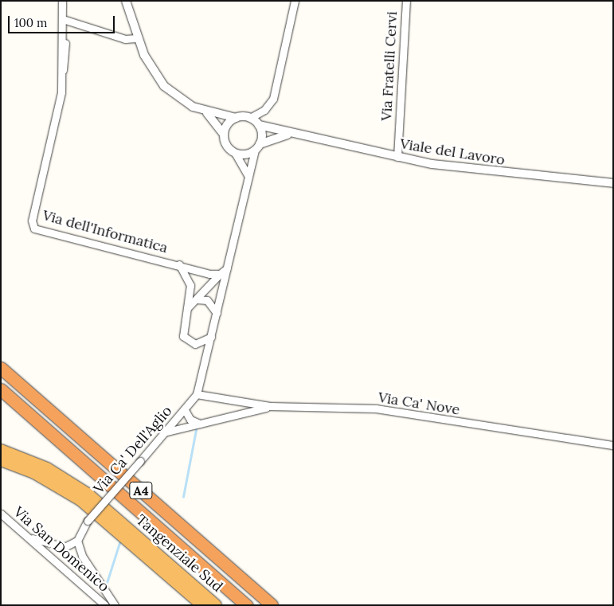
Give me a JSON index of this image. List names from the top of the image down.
{
  "streets": {
    "highway": ["A4", "Tangenziale Sud"],
    "street": [
      "Via Fratelli Cervi",
      "Viale del Lavoro",
      "Via dell'Informatica",
      "Via Ca' Nove",
      "Via Ca' Dell'Aglio",
      "Via San Domenico"
    ]
  },
  "crossings": [
    ["Via Fratelli Cervi", "Viale del Lavoro"],
    ["Via Ca' Nove", "Via Ca' Dell'Aglio"]
  ],
  "scale_bar": "100 m"
}
